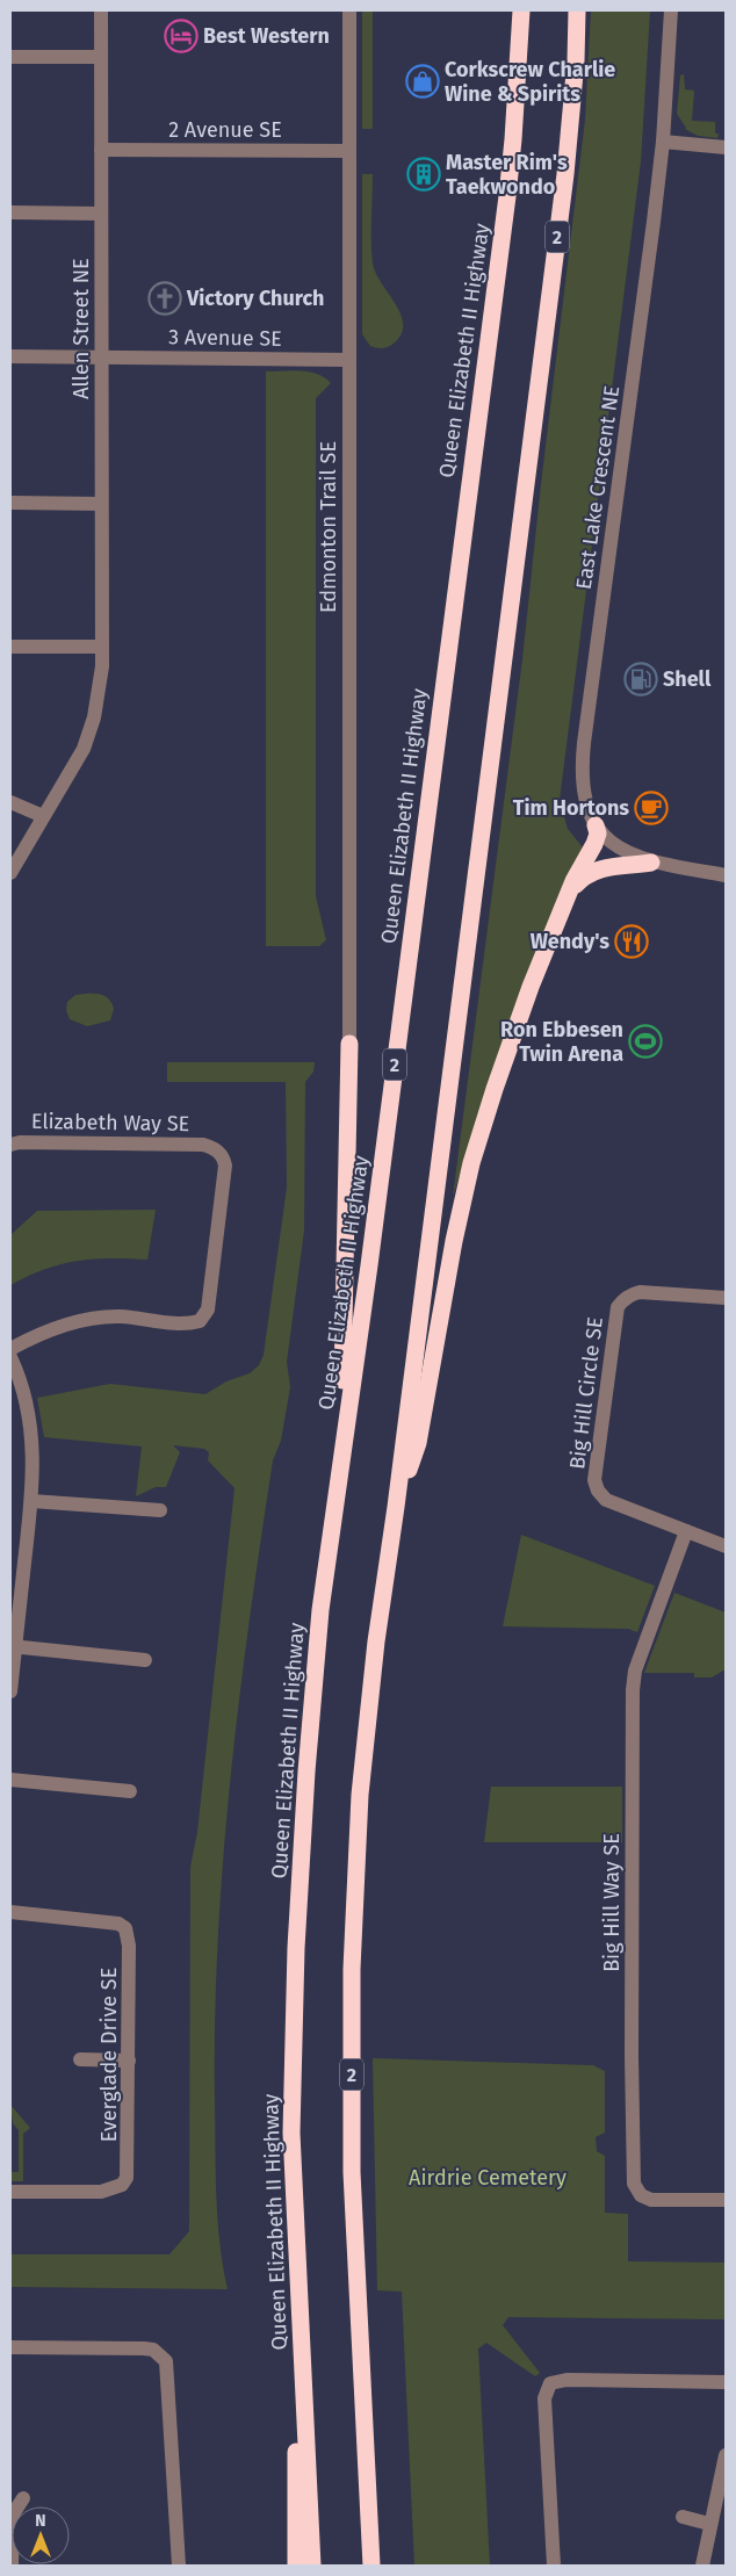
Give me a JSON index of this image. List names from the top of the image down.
{
  "streets": {
    "highway": ["2", "Queen Elizabeth II Highway"],
    "street": [
      "2 Avenue SE",
      "Allen Street NE",
      "3 Avenue SE",
      "East Lake Crescent NE",
      "Edmonton Trail SE",
      "Elizabeth Way SE",
      "Big Hill Circle SE",
      "Big Hill Way SE",
      "Everglade Drive SE"
    ]
  },
  "crossings": [
    ["2 Avenue SE", "Allen Street NE"],
    ["2 Avenue SE", "Edmonton Trail SE"],
    ["Allen Street NE", "3 Avenue SE"],
    ["3 Avenue SE", "Edmonton Trail SE"],
    ["Big Hill Circle SE", "Big Hill Way SE"]
  ],
  "parks": ["Airdrie Cemetery"],
  "places": {
    "hotel": ["Best Western"],
    "shop": ["Corkscrew Charlie Wine & Spirits"],
    "building": ["Master Rim's Taekwondo"],
    "church": ["Victory Church"],
    "fuel station": ["Shell"],
    "cafe": ["Tim Hortons"],
    "restaurant": ["Wendy's"],
    "sports": ["Ron Ebbesen Twin Arena"]
  },
  "north": "top"
}
